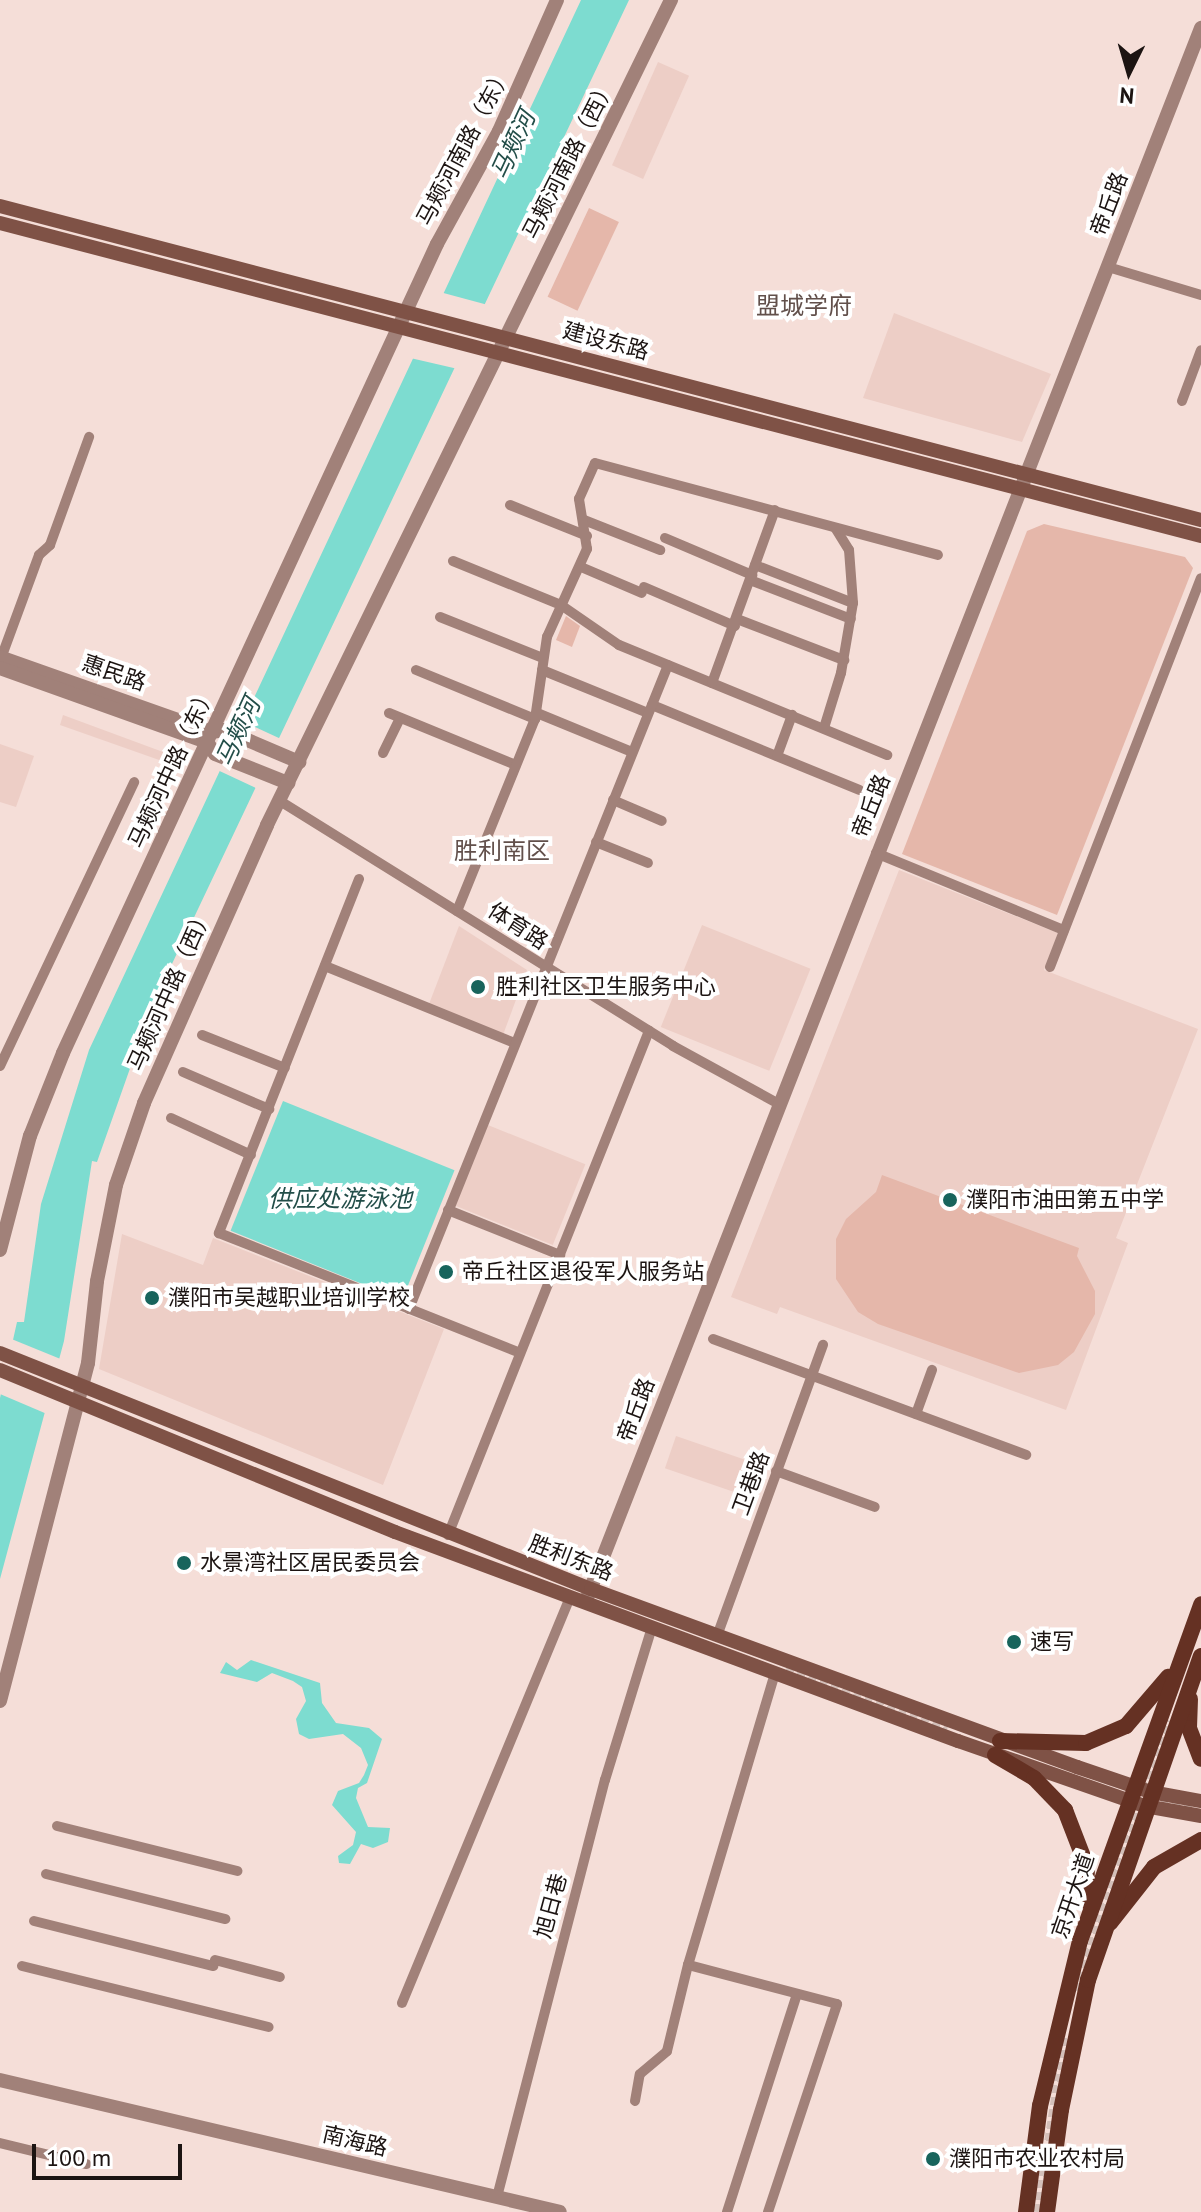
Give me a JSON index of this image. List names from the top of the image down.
{
  "streets": {
    "main road": ["建设东路", "胜利东路", "京开大道"],
    "street": [
      "马颊河南路（东）",
      "马颊河南路（西）",
      "帝丘路",
      "惠民路",
      "马颊河中路（东）",
      "体育路",
      "马颊河中路（西）",
      "卫巷路",
      "旭日巷",
      "南海路"
    ]
  },
  "crossings": [
    ["马颊河南路（东）", "建设东路"],
    ["马颊河南路（东）", "马颊河中路（东）"],
    ["马颊河南路（西）", "建设东路"],
    ["马颊河南路（西）", "马颊河中路（西）"],
    ["帝丘路", "建设东路"],
    ["帝丘路", "体育路"],
    ["帝丘路", "胜利东路"],
    ["建设东路", "马颊河中路（东）"],
    ["建设东路", "马颊河中路（西）"],
    ["惠民路", "马颊河中路（东）"],
    ["体育路", "马颊河中路（西）"],
    ["马颊河中路（西）", "胜利东路"],
    ["卫巷路", "胜利东路"],
    ["胜利东路", "京开大道"],
    ["胜利东路", "旭日巷"],
    ["旭日巷", "南海路"]
  ],
  "districts": ["盟城学府", "胜利南区"],
  "water": ["马颊河", "供应处游泳池"],
  "places": [
    "胜利社区卫生服务中心",
    "濮阳市油田第五中学",
    "帝丘社区退役军人服务站",
    "濮阳市吴越职业培训学校",
    "水景湾社区居民委员会",
    "速写",
    "濮阳市农业农村局"
  ],
  "scale_bar": "100 m",
  "north": "bottom"
}
